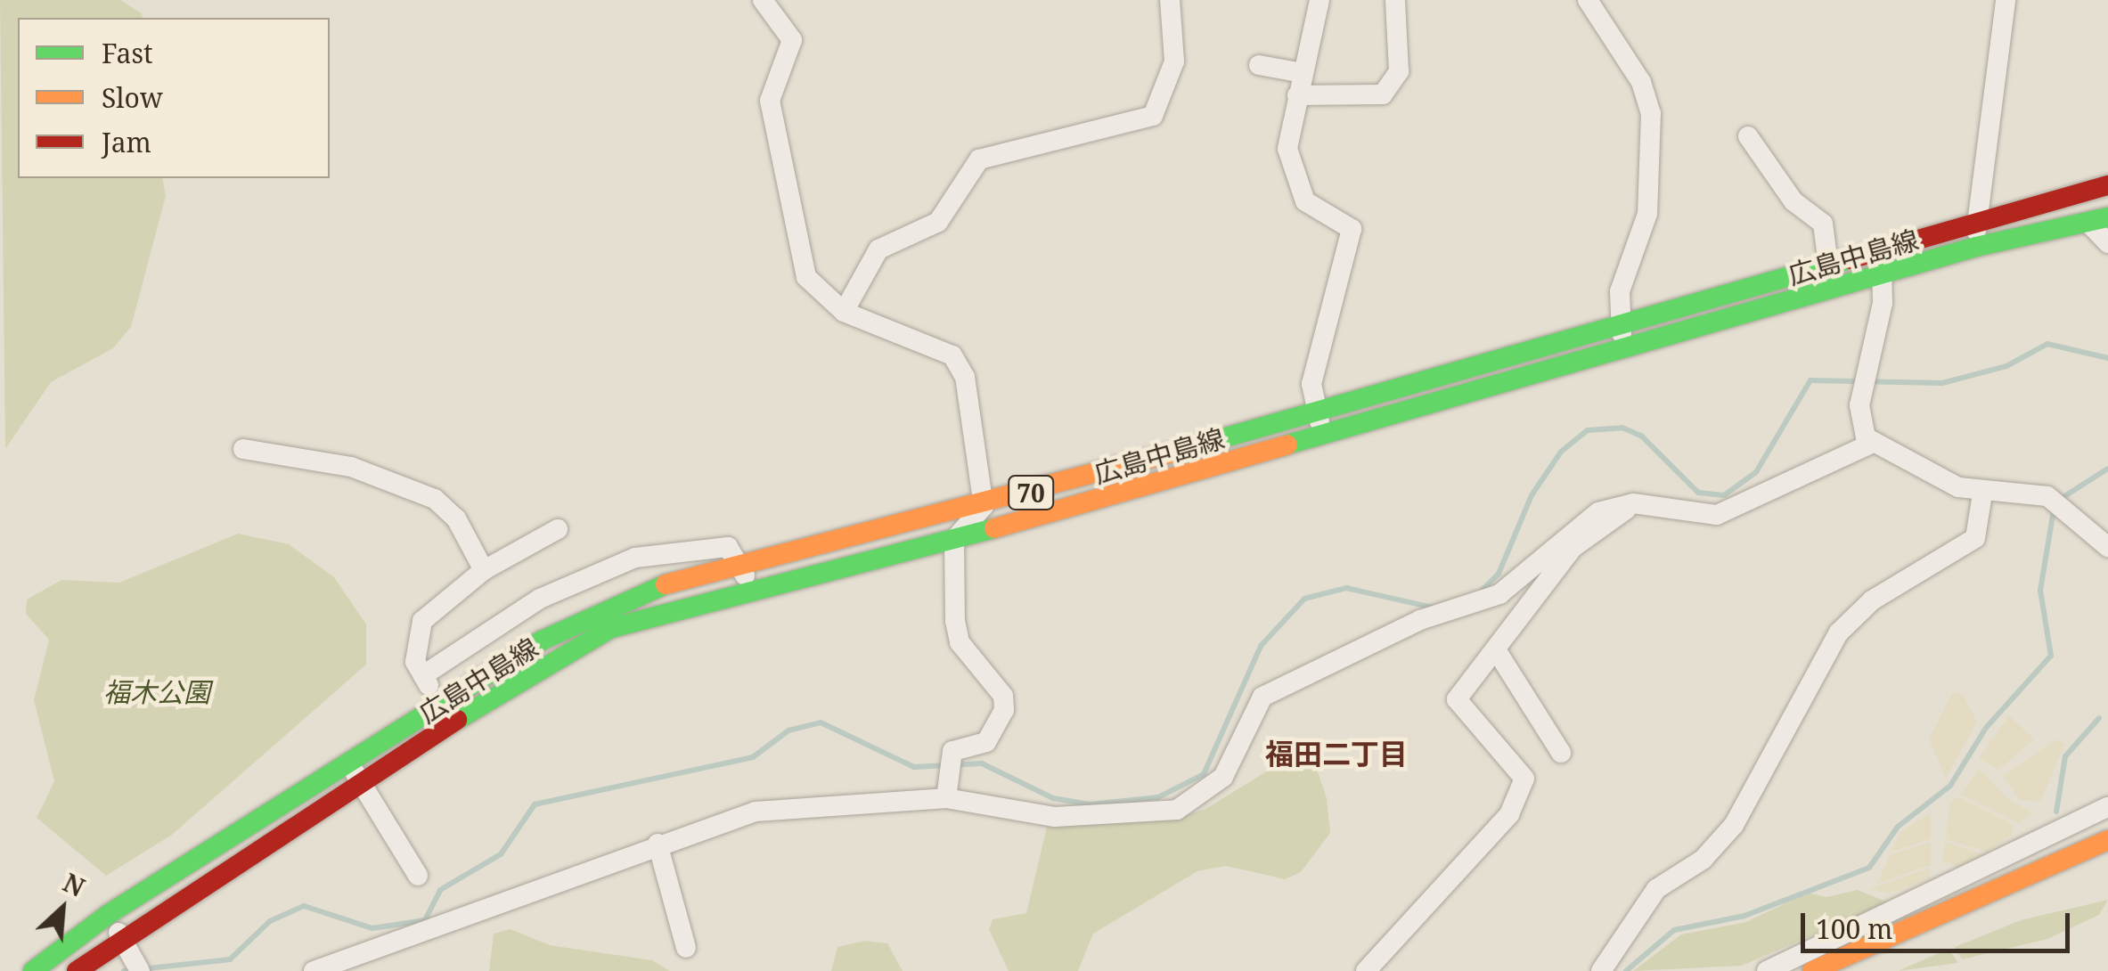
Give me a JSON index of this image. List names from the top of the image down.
{
  "streets": {
    "main road": ["広島中島線", "70"]
  },
  "districts": ["福田二丁目"],
  "parks": ["福木公園"],
  "legend": ["Fast", "Slow", "Jam"],
  "scale_bar": "100 m",
  "north": "top right"
}
